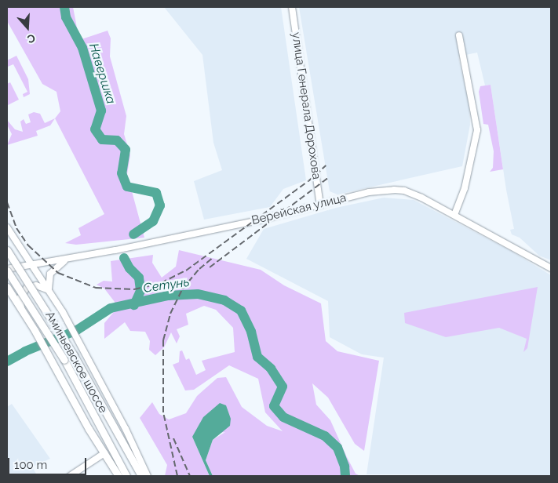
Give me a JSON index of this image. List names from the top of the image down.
{
  "streets": {
    "main road": ["Аминьевское шоссе"],
    "street": ["улица Генерала Дорохова", "Верейская улица"]
  },
  "crossings": [
    ["улица Генерала Дорохова", "Верейская улица"],
    ["Верейская улица", "Аминьевское шоссе"]
  ],
  "water": ["Навершка", "Сетунь"],
  "scale_bar": "100 m",
  "north": "bottom"
}
